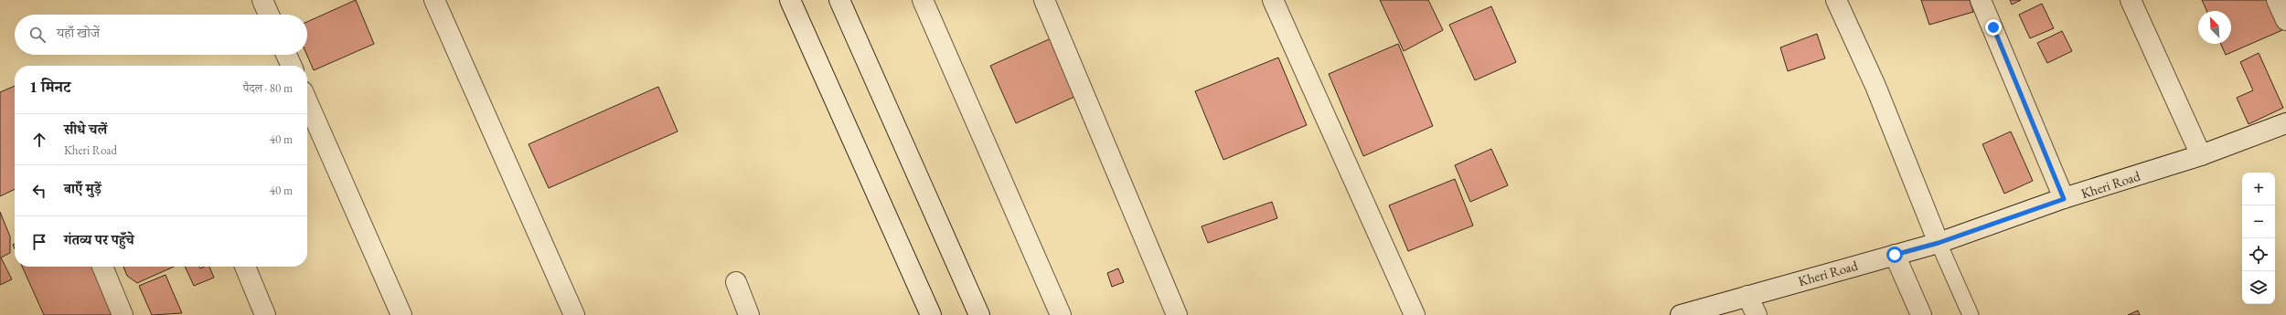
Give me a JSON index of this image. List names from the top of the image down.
{
  "streets": {
    "street": ["Kheri Road"]
  },
  "north": "top left",
  "page": {
    "search": "यहाँ खोजें",
    "heading": ["1 मिनट", "पैदल · 80 m"],
    "list": [
      ["सीधे चलें", "Kheri Road", "40 m"],
      ["बाएँ मुड़ें", "40 m"],
      "गंतव्य पर पहुँचे"
    ],
    "map_buttons": ["+", "−"]
  }
}
